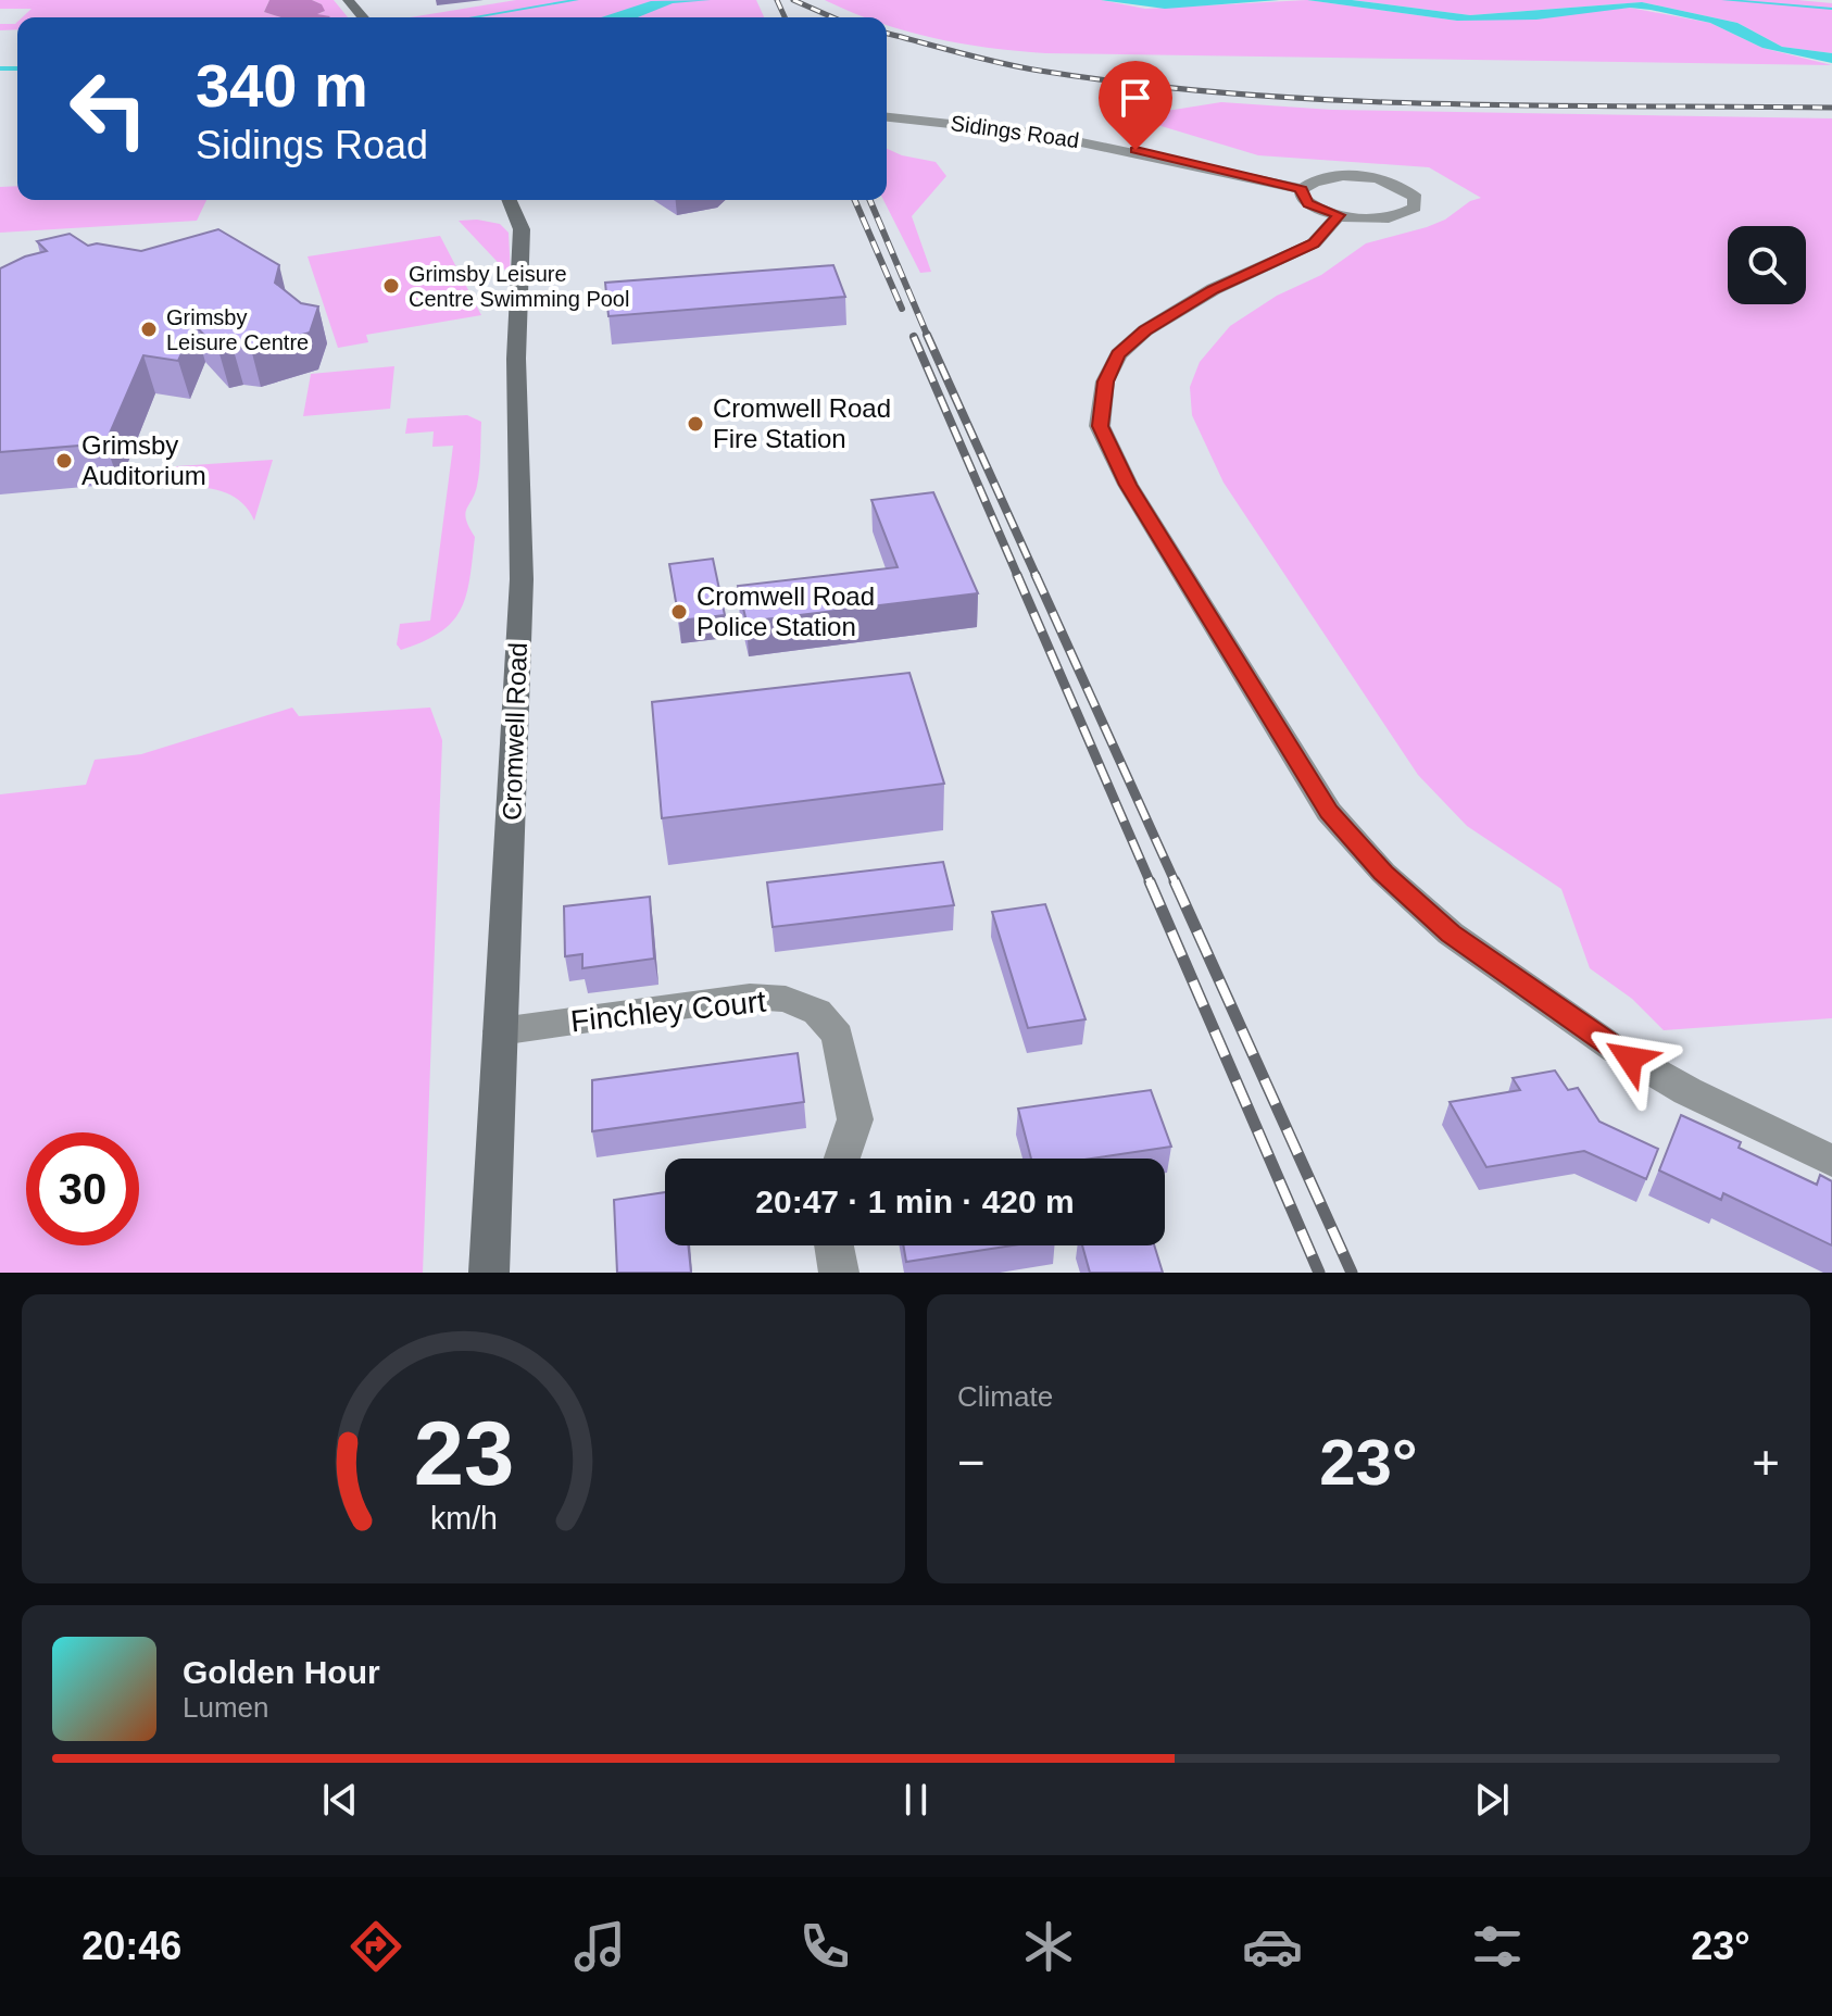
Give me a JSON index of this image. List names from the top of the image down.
{
  "streets": {
    "street": ["Sidings Road", "Cromwell Road", "Finchley Court"]
  },
  "crossings": [
    ["Cromwell Road", "Finchley Court"]
  ],
  "places": [
    "Grimsby Leisure Centre Swimming Pool",
    "Grimsby Leisure Centre",
    "Cromwell Road Fire Station",
    "Grimsby Auditorium",
    "Cromwell Road Police Station"
  ],
  "page": {
    "turn": ["340 m", "Sidings Road"],
    "limit": "30",
    "trip": "20:47 · 1 min · 420 m",
    "tile": "Climate",
    "heat": ["−", "23°", "+"],
    "song": ["Golden Hour", "Lumen"],
    "tabs": ["20:46", "23°"],
    "gauge": ["23", "km/h"]
  }
}
